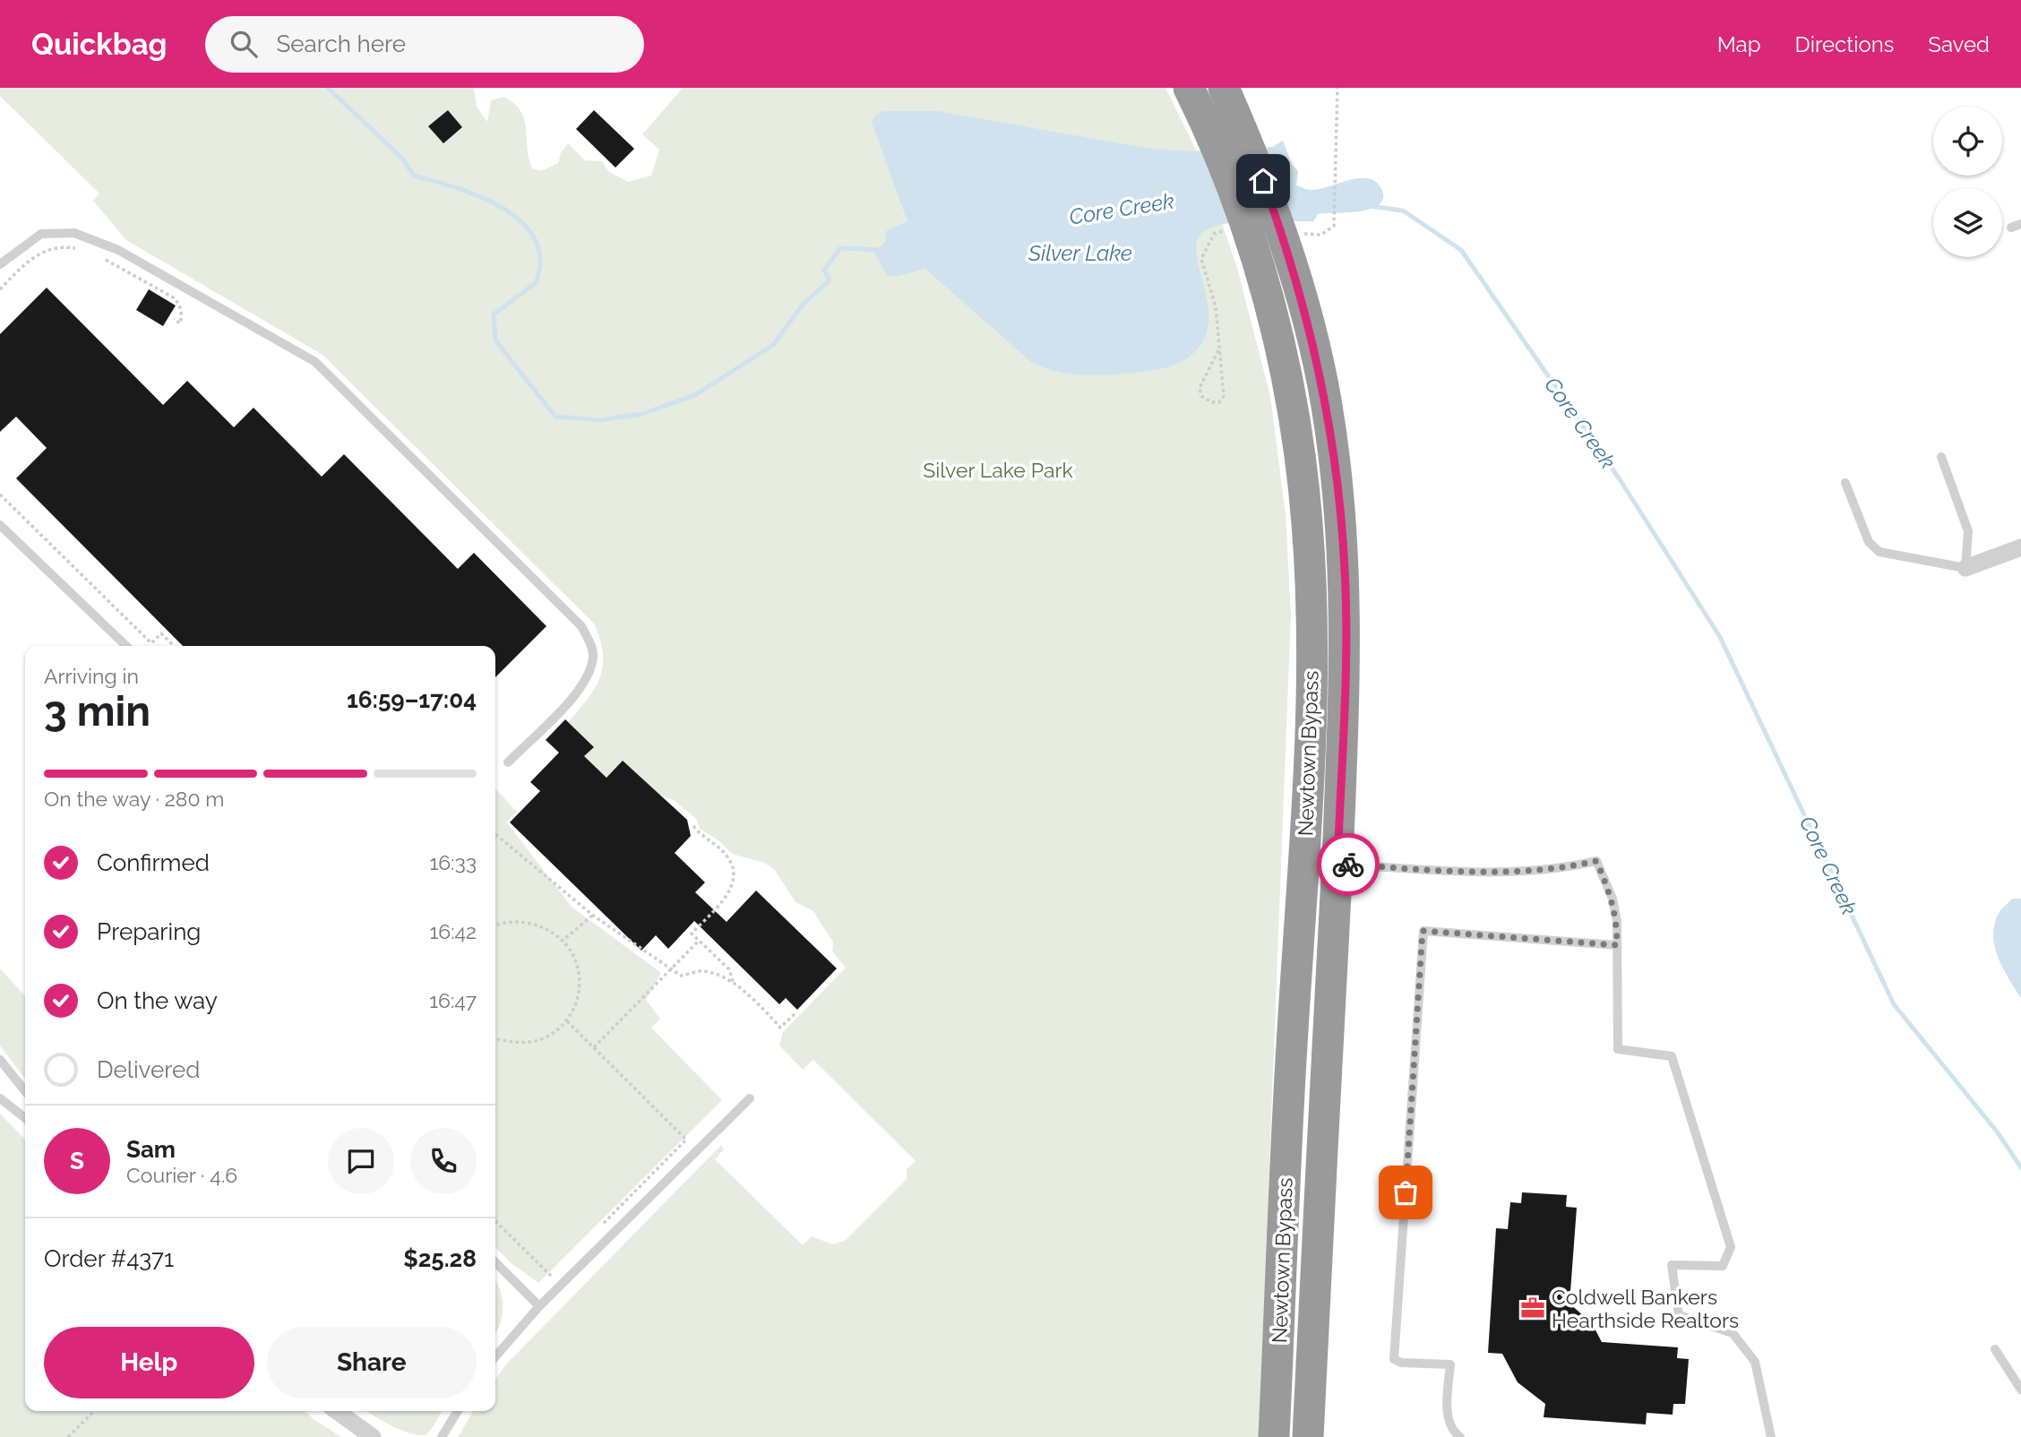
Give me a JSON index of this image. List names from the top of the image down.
{
  "streets": {
    "highway": ["Newtown Bypass"]
  },
  "water": ["Core Creek", "Silver Lake"],
  "parks": ["Silver Lake Park"],
  "places": {
    "office": ["Coldwell Bankers Hearthside Realtors"]
  },
  "page": {
    "header": "Quickbag",
    "search": "Search here",
    "nav": ["Map", "Directions", "Saved"],
    "heading": ["3 min", "Arriving in", "16:59–17:04"],
    "panel": [
      "Sam",
      "Courier · 4.6",
      "Order #4371",
      "$25.28"
    ],
    "bar": "On the way · 280 m",
    "list": [
      ["Confirmed", "16:33"],
      ["Preparing", "16:42"],
      ["On the way", "16:47"],
      "Delivered"
    ],
    "round": "S",
    "buttons": ["Help", "Share"]
  }
}
